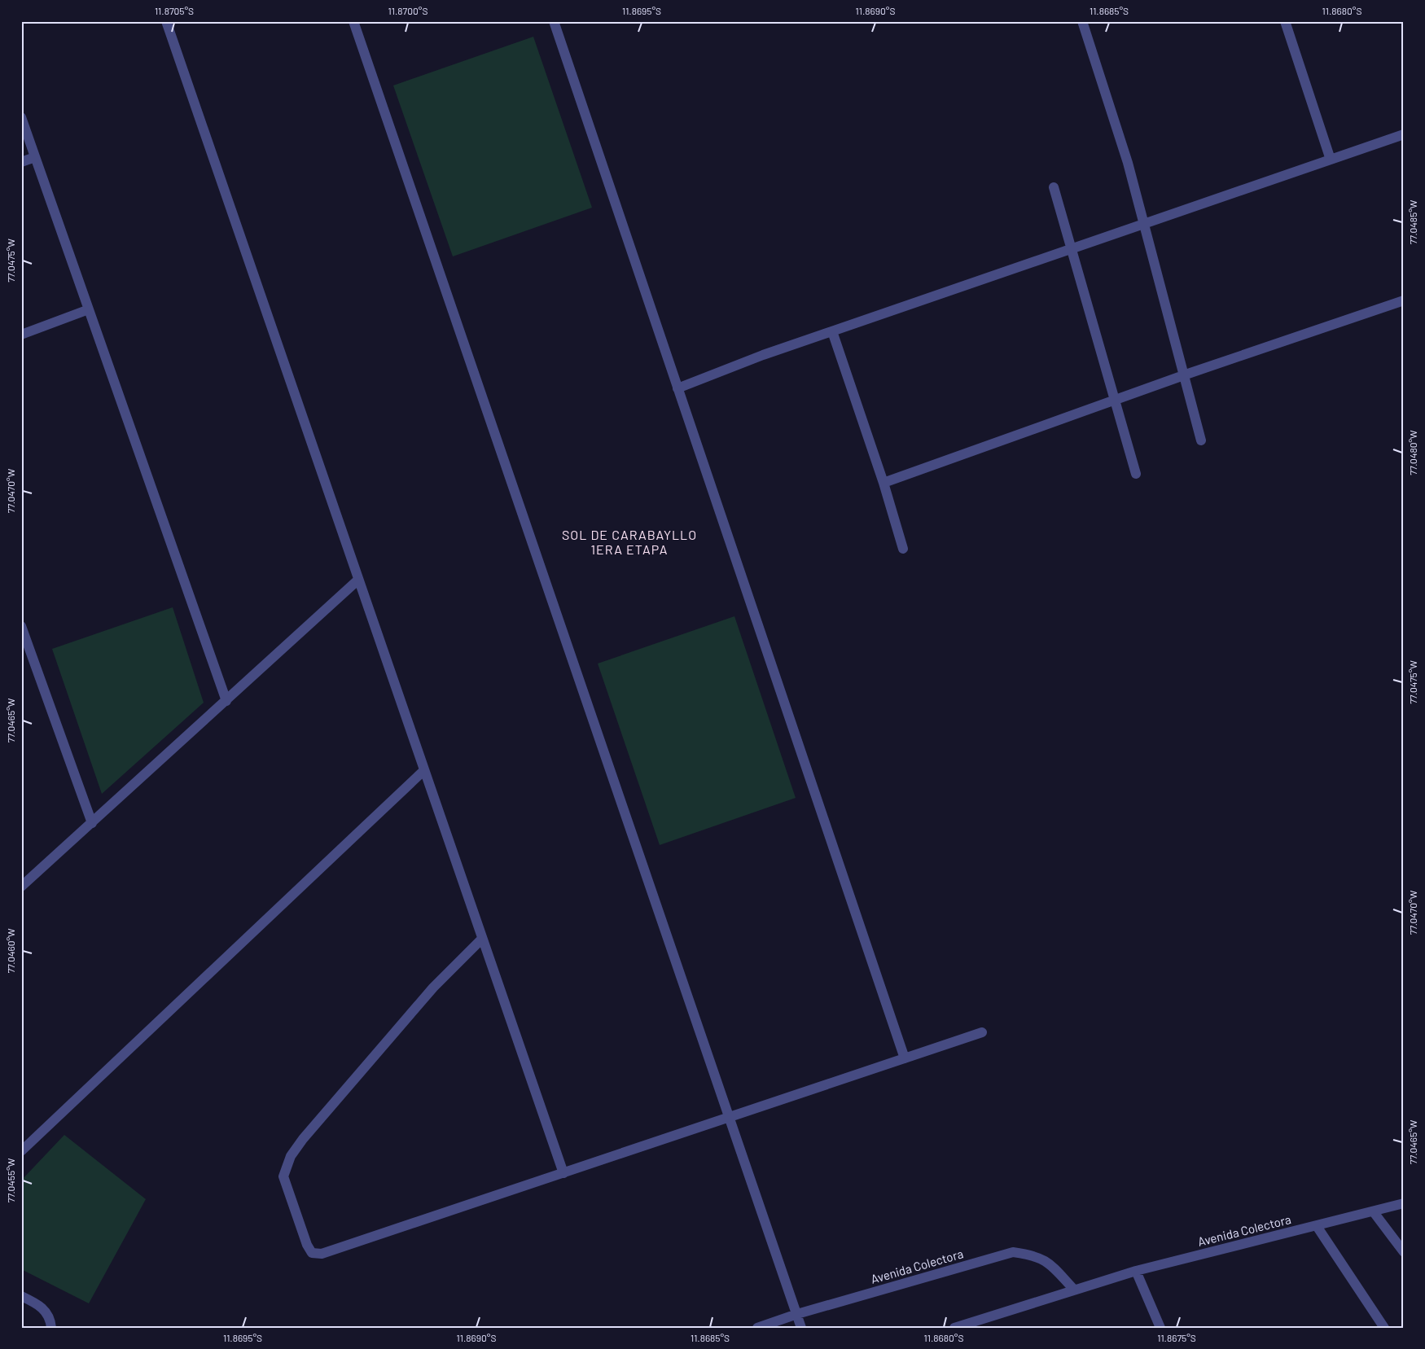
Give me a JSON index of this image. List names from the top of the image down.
{
  "streets": {
    "street": ["Avenida Colectora"]
  },
  "districts": ["SOL DE CARABAYLLO 1ERA ETAPA"],
  "coordinates": [
    "11.8705°S",
    "11.8700°S",
    "11.8695°S",
    "11.8690°S",
    "11.8685°S",
    "11.8680°S",
    "77.0485°W",
    "77.0475°W",
    "77.0480°W",
    "77.0470°W",
    "77.0465°W",
    "77.0460°W",
    "77.0455°W",
    "11.8675°S"
  ]
}
